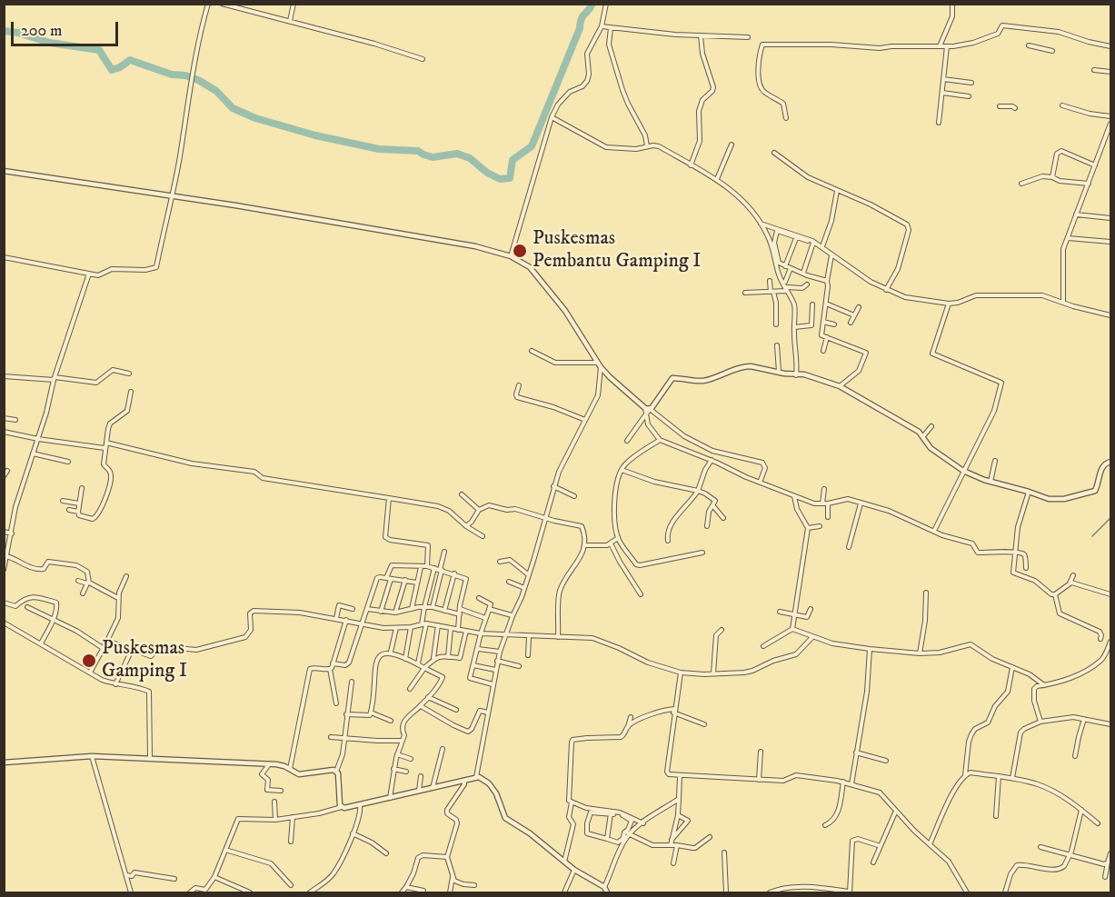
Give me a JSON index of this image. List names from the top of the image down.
{
  "places": ["Puskesmas Pembantu Gamping I", "Puskesmas Gamping I"],
  "scale_bar": "200 m"
}
